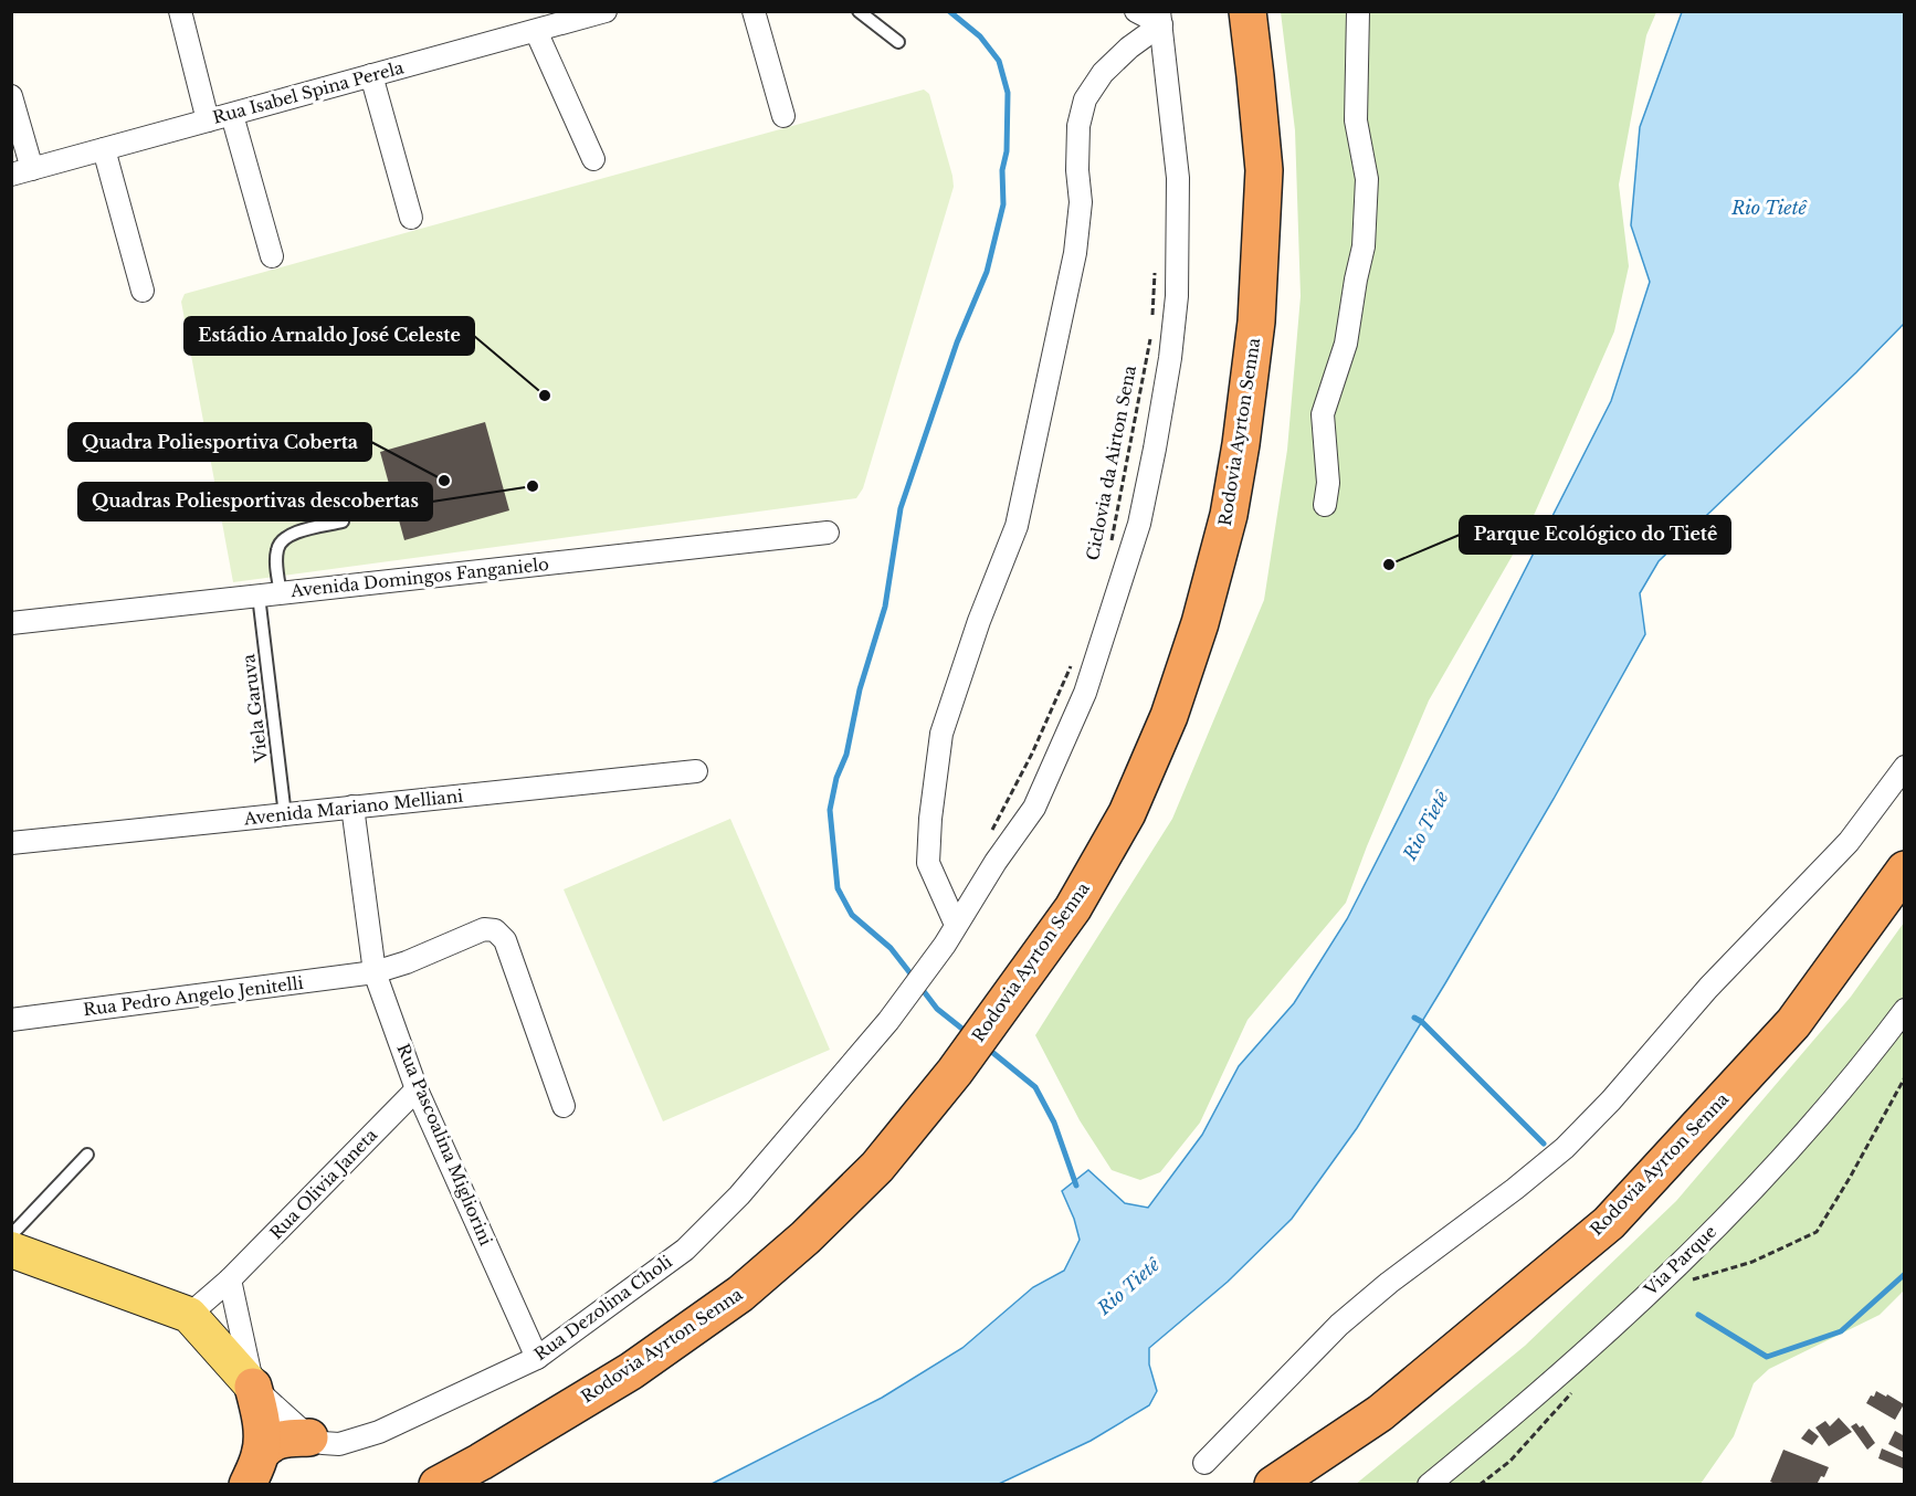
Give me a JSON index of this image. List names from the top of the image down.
{
  "streets": {
    "highway": ["Rodovia Ayrton Senna"],
    "street": [
      "Rua Isabel Spina Perela",
      "Avenida Domingos Fanganielo",
      "Avenida Mariano Melliani",
      "Rua Pedro Angelo Jenitelli",
      "Rua Pascoalina Migliorini",
      "Rua Olivia Janeta",
      "Via Parque",
      "Rua Dezolina Choli"
    ],
    "lane": ["Viela Garuva"],
    "path": ["Ciclovia da Airton Sena"]
  },
  "crossings": [
    ["Avenida Domingos Fanganielo", "Viela Garuva"],
    ["Viela Garuva", "Avenida Mariano Melliani"],
    ["Avenida Mariano Melliani", "Rua Pascoalina Migliorini"],
    ["Rua Pedro Angelo Jenitelli", "Rua Pascoalina Migliorini"],
    ["Rua Pascoalina Migliorini", "Rua Olivia Janeta"],
    ["Rua Pascoalina Migliorini", "Rua Dezolina Choli"]
  ],
  "water": ["Rio Tietê"],
  "places": [
    "Estádio Arnaldo José Celeste",
    "Quadra Poliesportiva Coberta",
    "Quadras Poliesportivas descobertas",
    "Parque Ecológico do Tietê"
  ]
}
